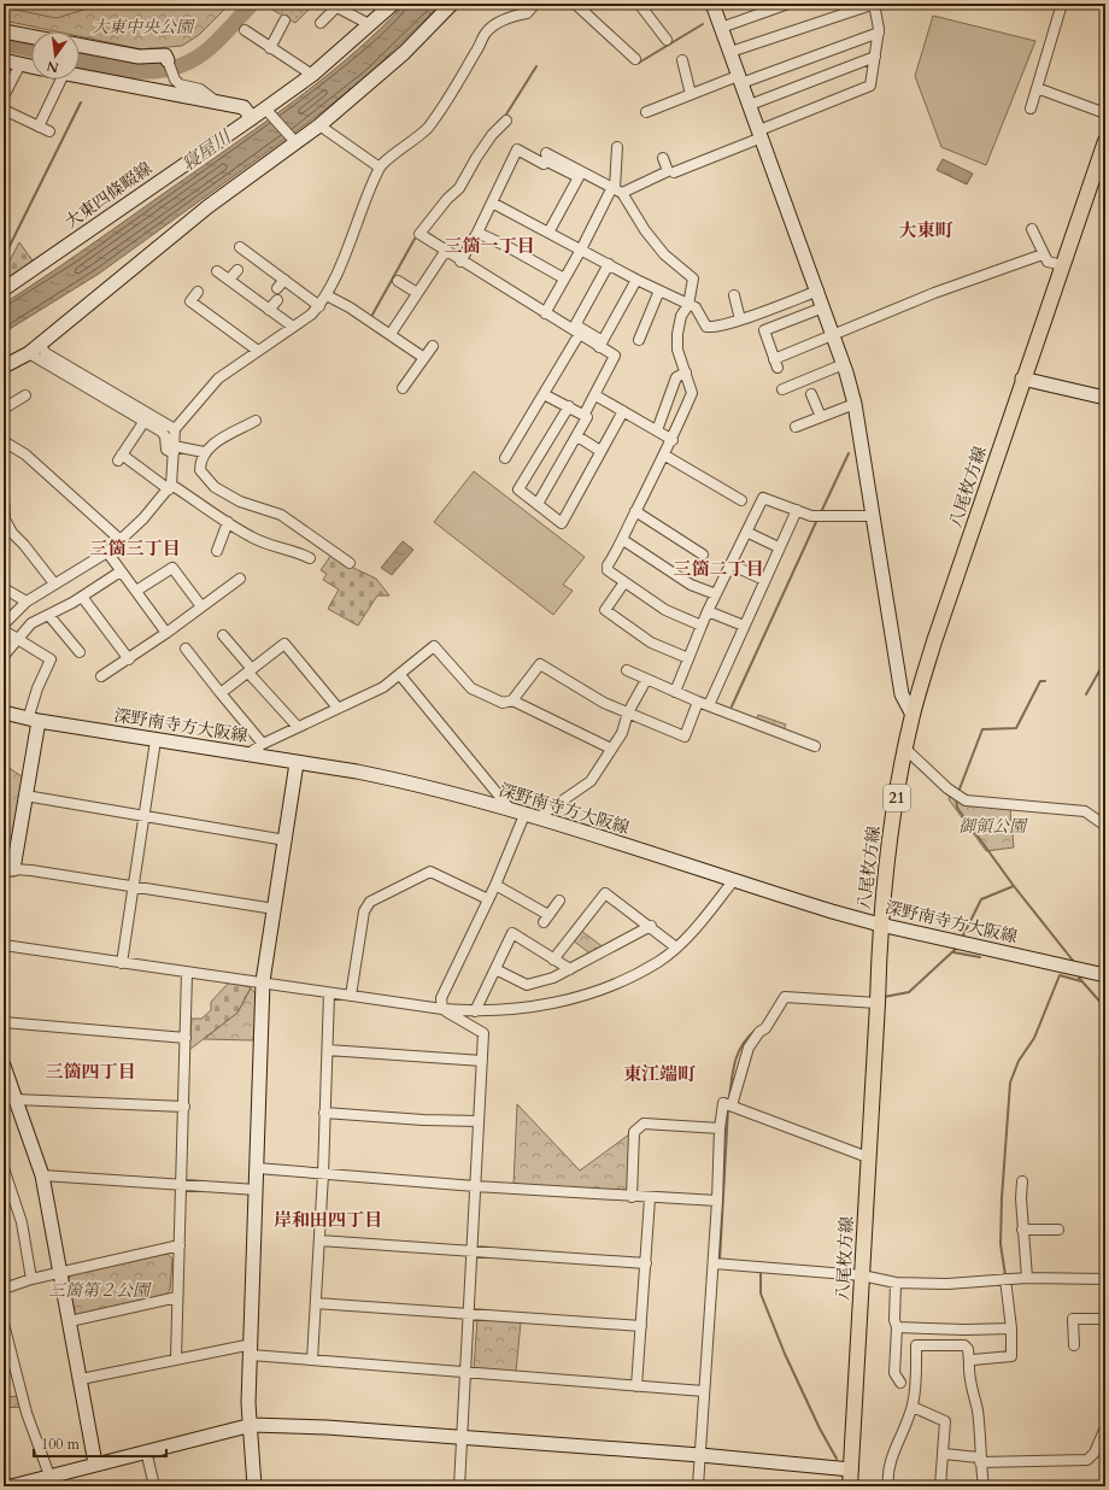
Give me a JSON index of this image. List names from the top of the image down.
{
  "streets": {
    "main road": ["八尾枚方線", "21"],
    "street": ["大東四條畷線", "深野南寺方大阪線"]
  },
  "crossings": [
    ["八尾枚方線", "深野南寺方大阪線"]
  ],
  "districts": [
    "大東町",
    "三箇一丁目",
    "三箇三丁目",
    "三箇二丁目",
    "三箇四丁目",
    "東江端町",
    "岸和田四丁目"
  ],
  "water": ["寝屋川"],
  "parks": ["大東中央公園", "御領公園", "三箇第２公園"],
  "scale_bar": "100 m",
  "north": "bottom"
}
